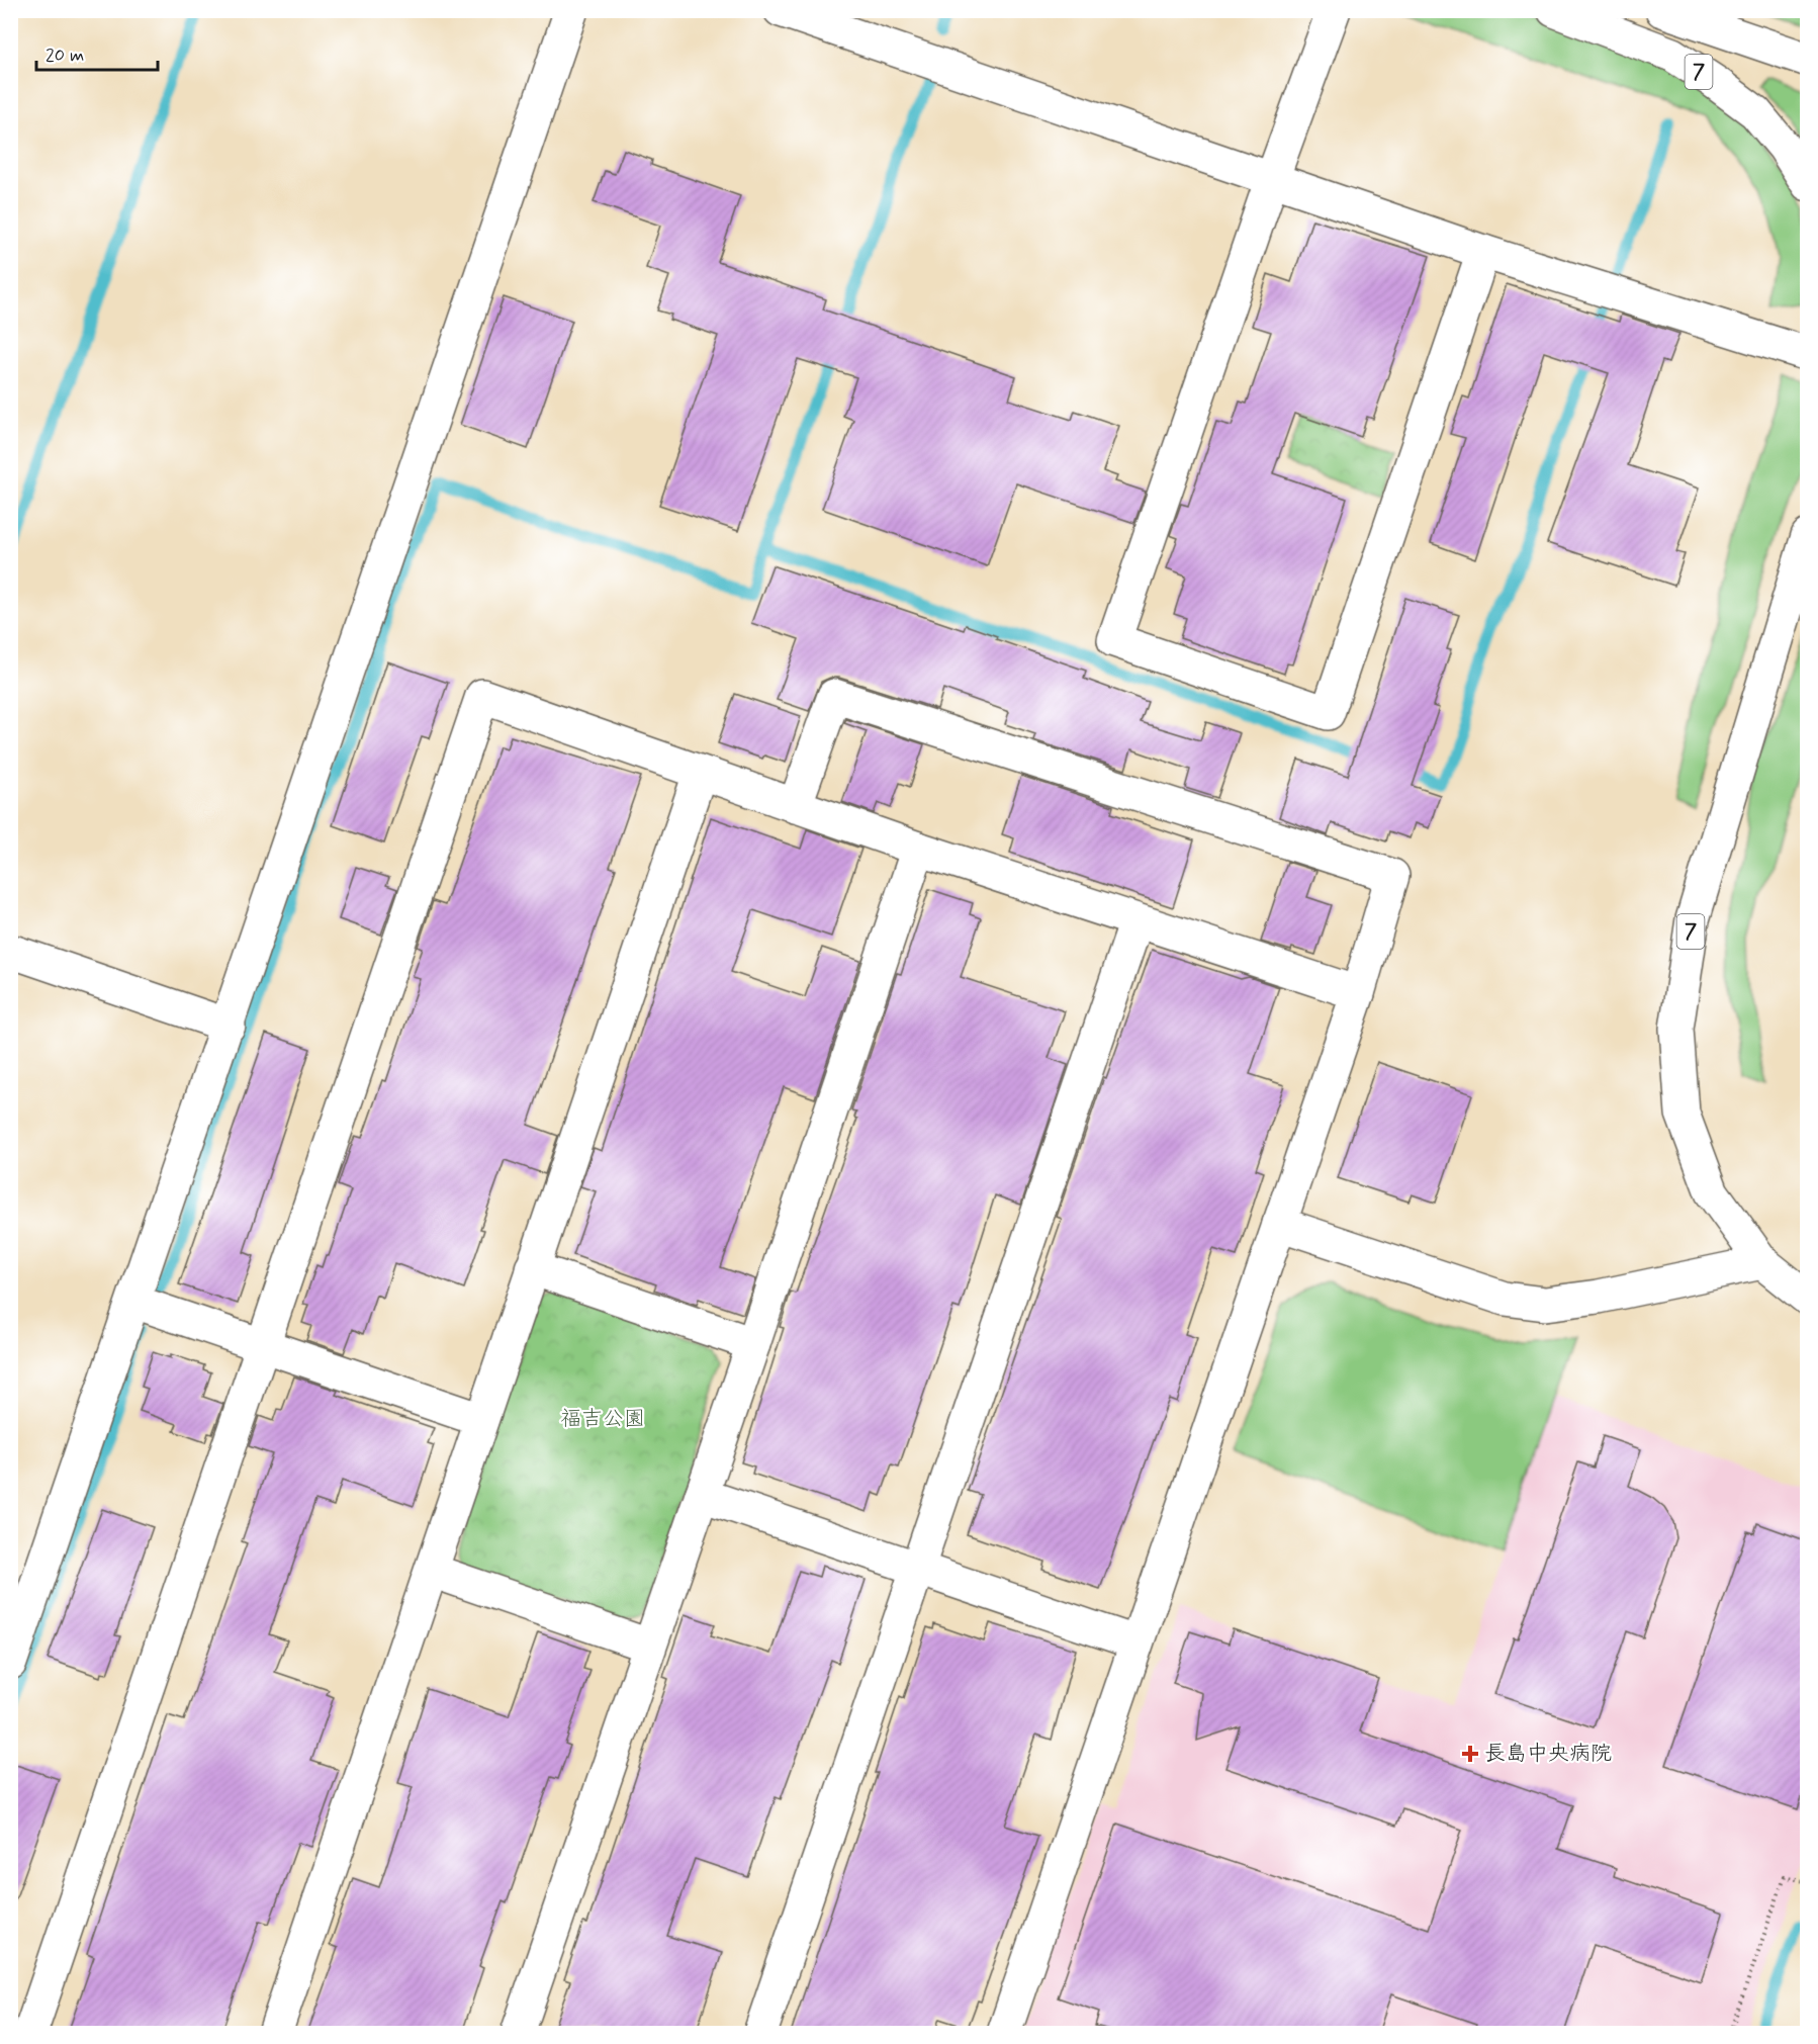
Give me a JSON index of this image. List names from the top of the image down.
{
  "streets": {
    "street": ["7"]
  },
  "parks": ["福吉公園"],
  "places": {
    "health": ["長島中央病院"]
  },
  "scale_bar": "20 m"
}
